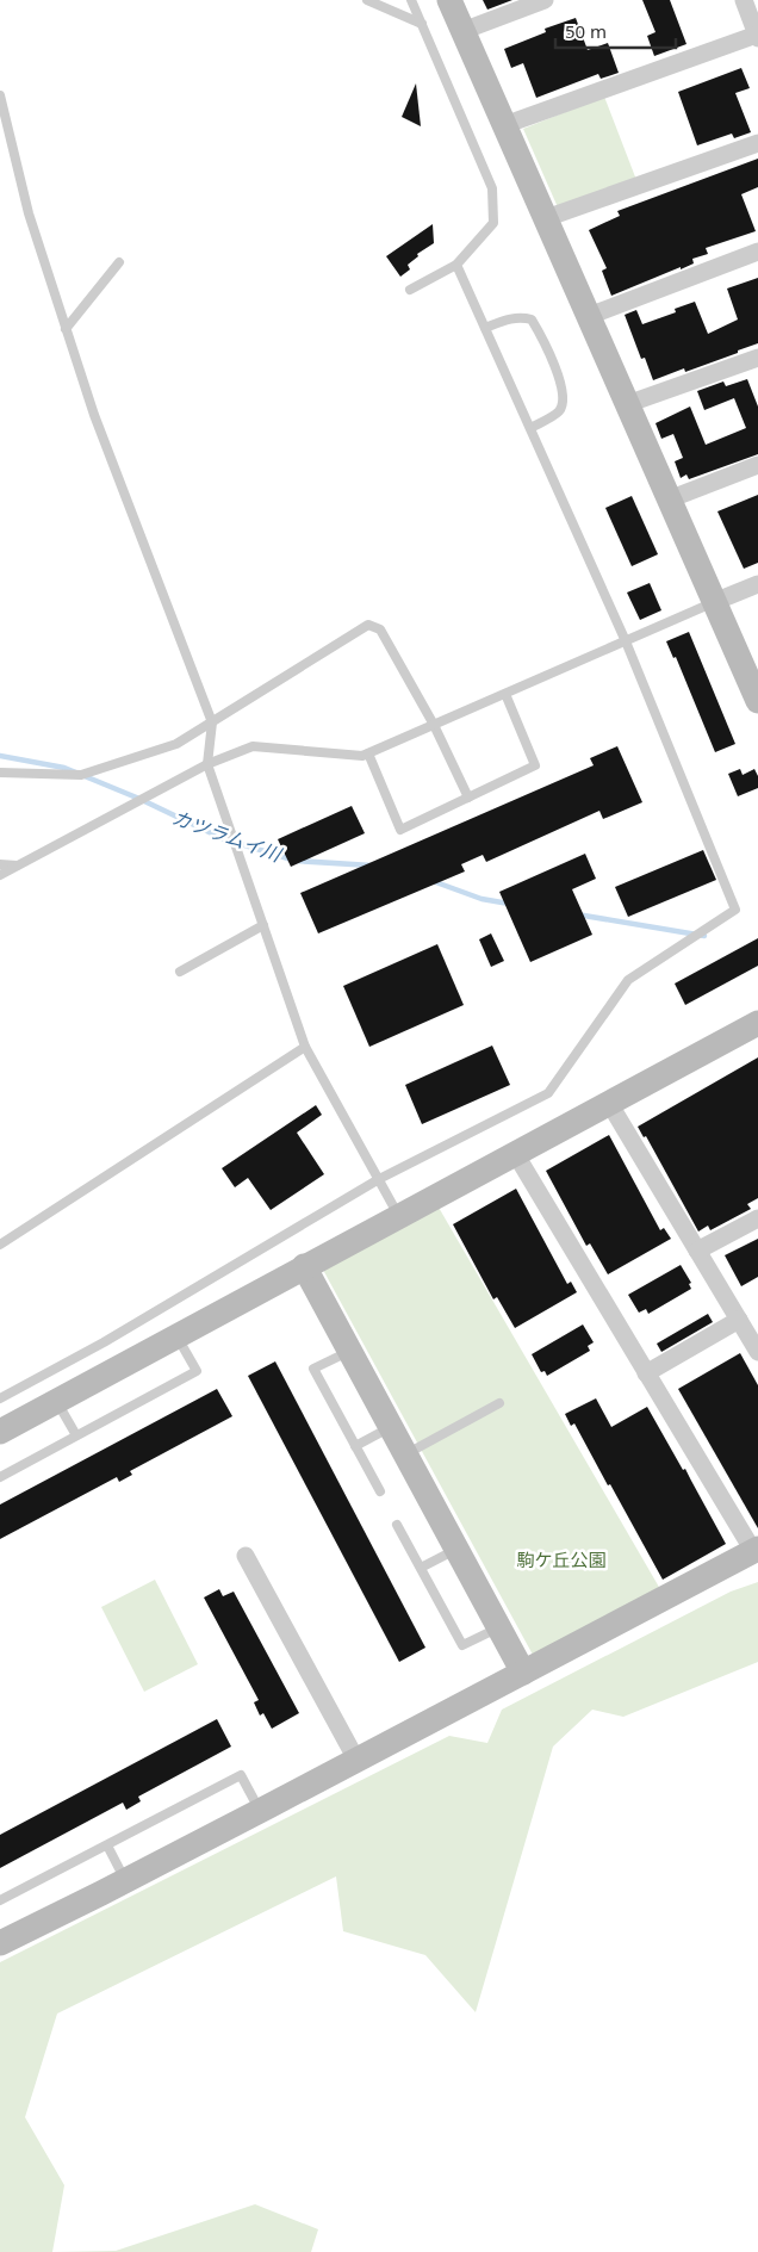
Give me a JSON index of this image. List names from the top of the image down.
{
  "water": ["カツラムイ川"],
  "parks": ["駒ケ丘公園"],
  "scale_bar": "50 m"
}
